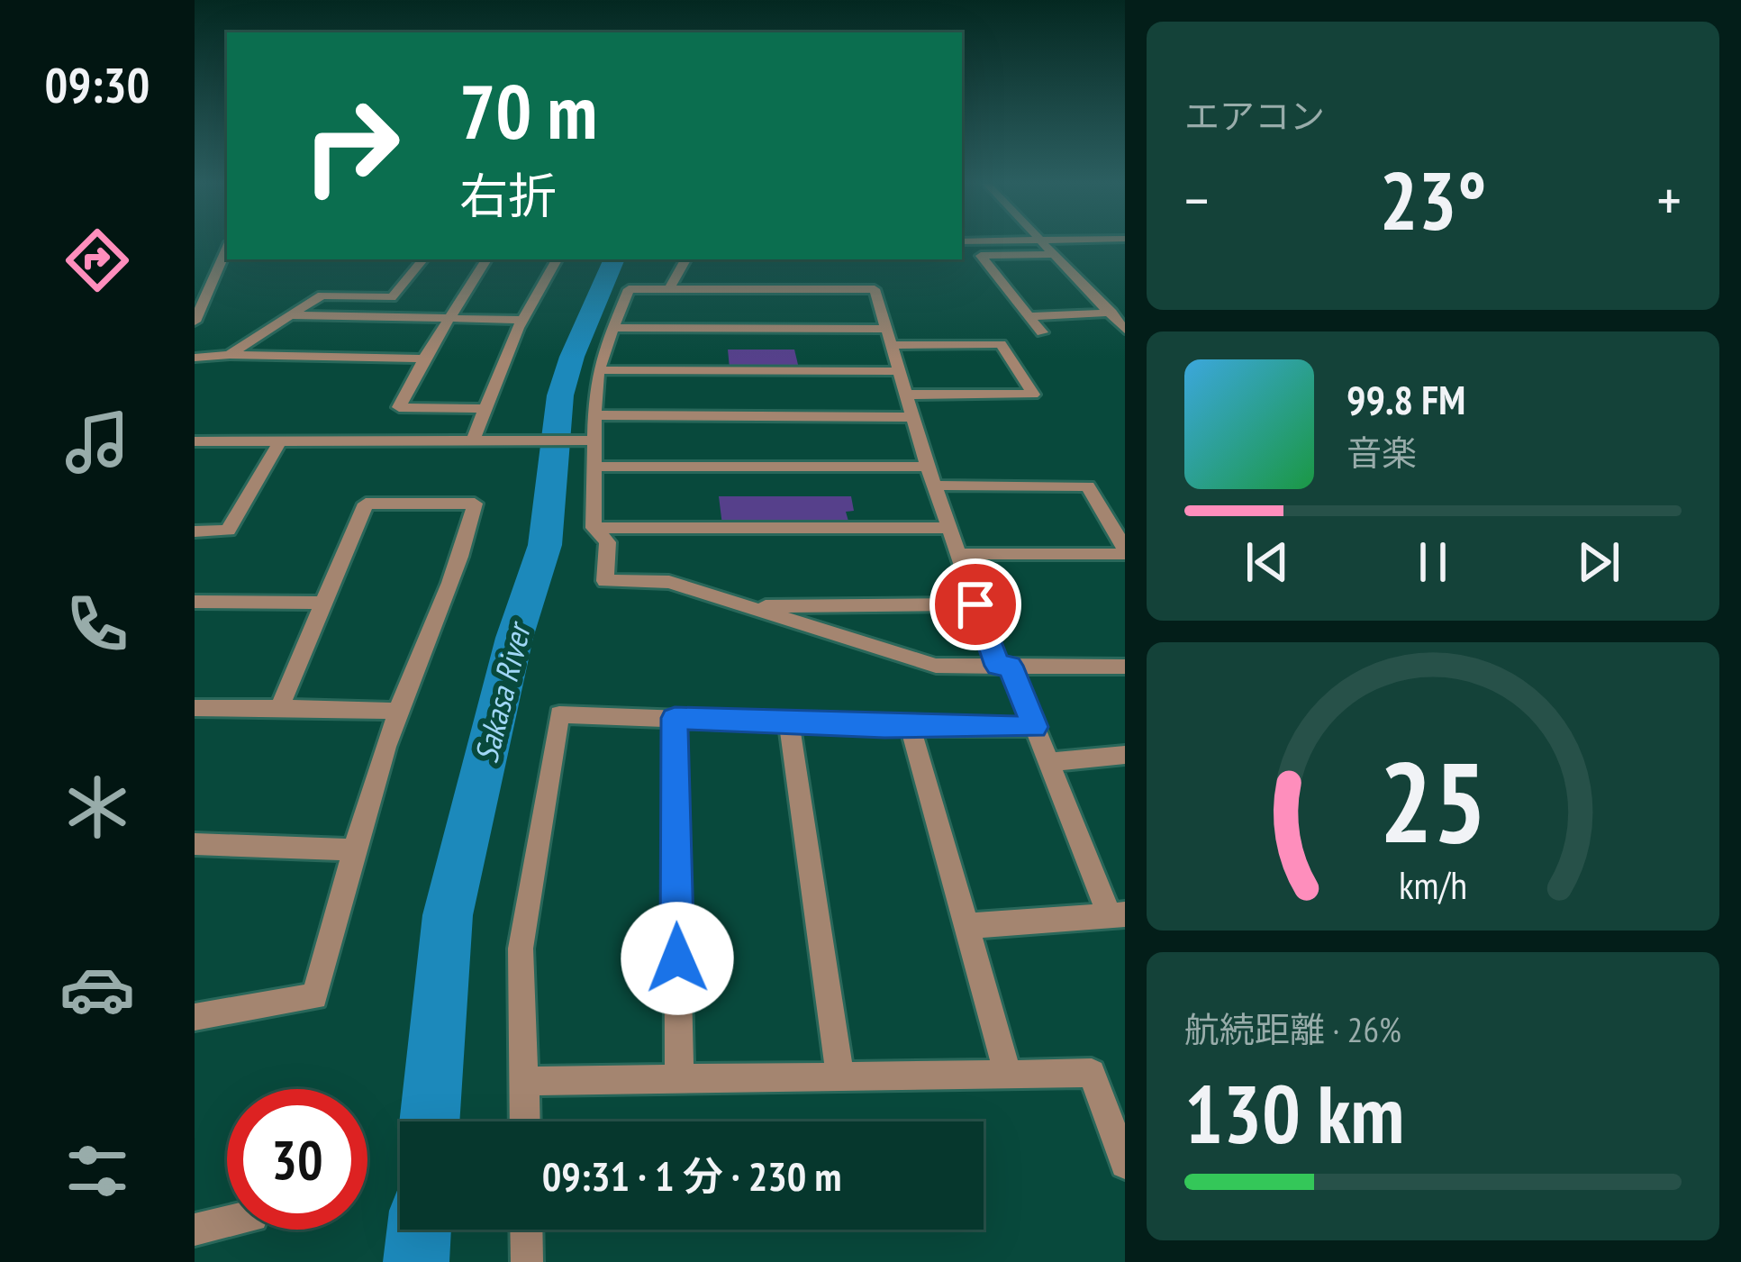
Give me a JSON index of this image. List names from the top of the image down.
{
  "water": ["Sakasa River"],
  "page": {
    "tabs": "09:30",
    "tile": [
      "エアコン",
      ["航続距離 · 26%", "130 km"]
    ],
    "turn": ["70 m", "右折"],
    "heat": ["−", "23°", "+"],
    "song": ["99.8 FM", "音楽"],
    "limit": "30",
    "trip": "09:31 · 1 分 · 230 m",
    "gauge": ["25", "km/h"]
  }
}
